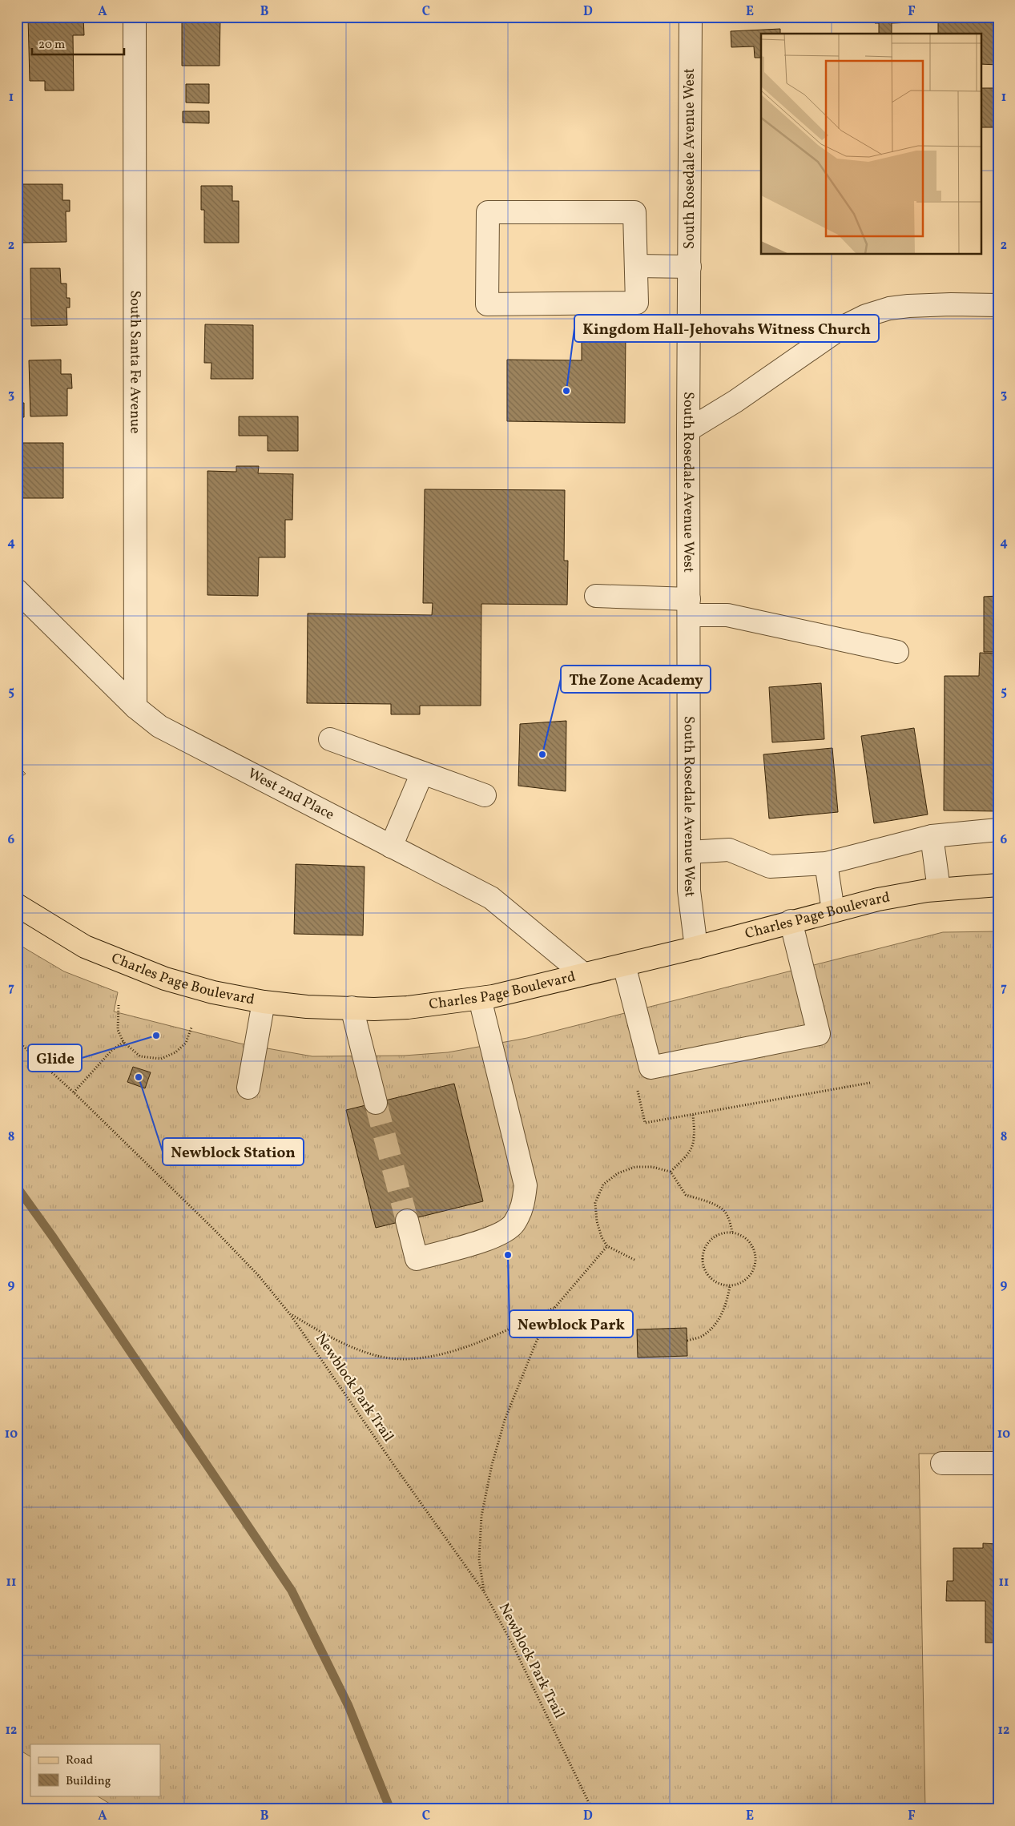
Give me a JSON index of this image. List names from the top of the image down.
{
  "streets": {
    "main road": ["Charles Page Boulevard"],
    "street": ["South Rosedale Avenue West", "South Santa Fe Avenue", "West 2nd Place"],
    "path": ["Newblock Park Trail"]
  },
  "crossings": [
    ["South Rosedale Avenue West", "Charles Page Boulevard"],
    ["South Santa Fe Avenue", "West 2nd Place"],
    ["West 2nd Place", "Charles Page Boulevard"]
  ],
  "places": [
    "Kingdom Hall-Jehovahs Witness Church",
    "The Zone Academy",
    "Glide",
    "Newblock Station",
    "Newblock Park"
  ],
  "legend": ["Road", "Building"],
  "scale_bar": "20 m",
  "grid": {
    "columns": [
      "A",
      "B",
      "C",
      "D",
      "E",
      "F"
    ],
    "rows": [
      "1",
      "2",
      "3",
      "4",
      "5",
      "6",
      "7",
      "8",
      "9",
      "10",
      "11",
      "12"
    ]
  }
}
